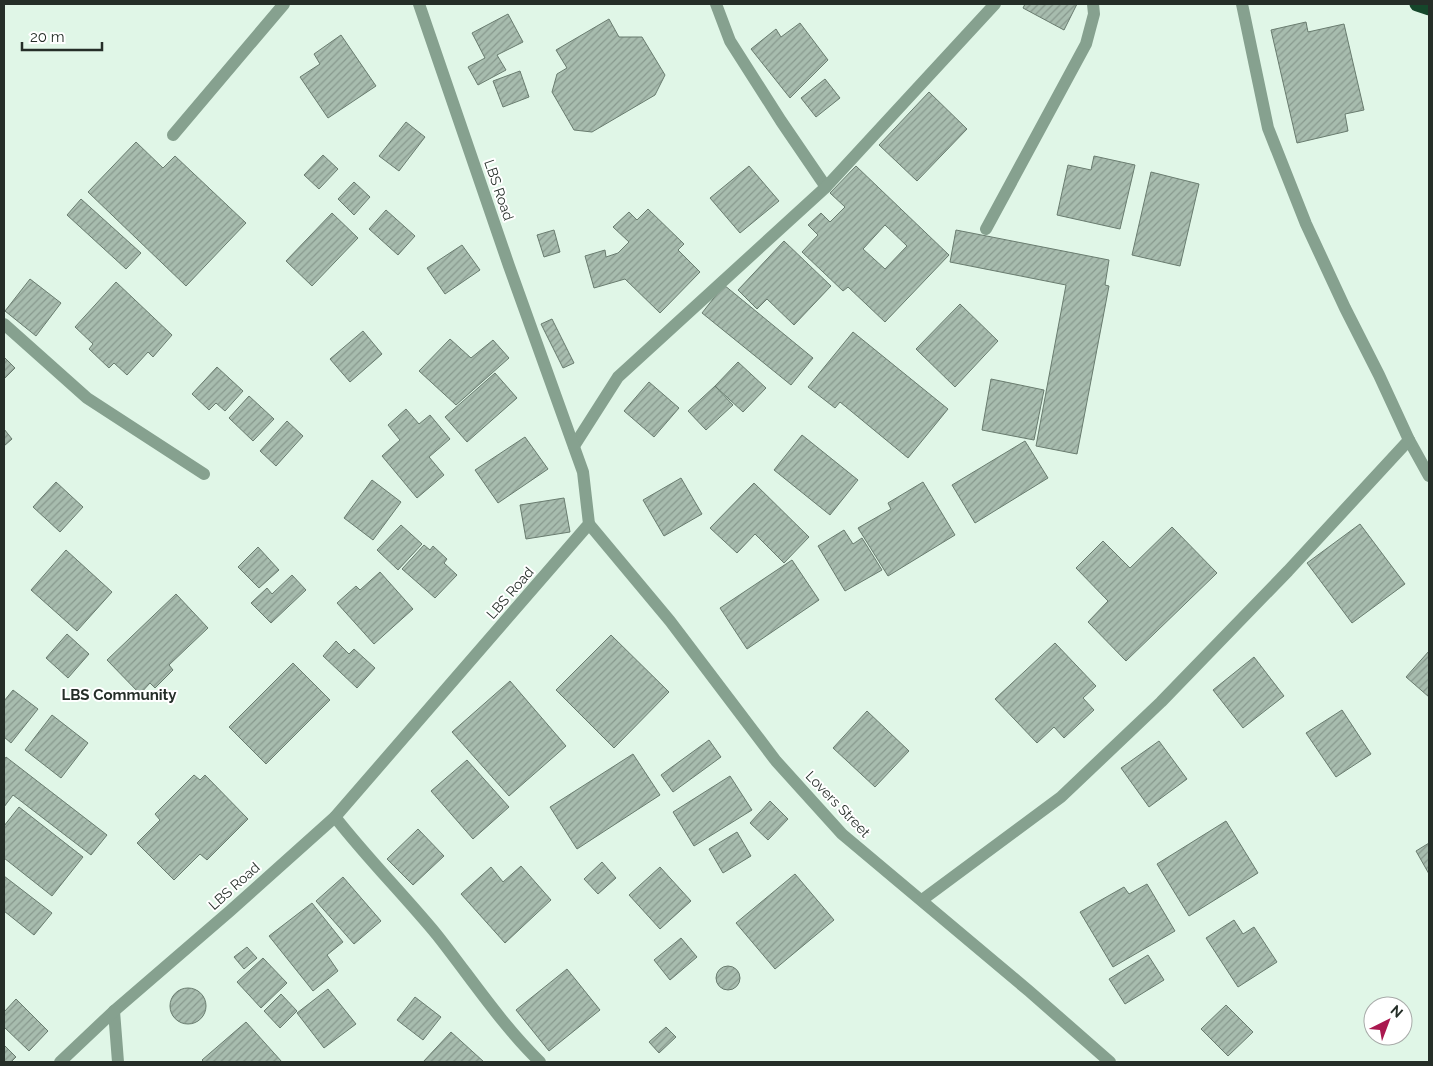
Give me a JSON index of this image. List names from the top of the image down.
{
  "streets": {
    "street": ["LBS Road", "Lovers Street"]
  },
  "crossings": [
    ["LBS Road", "Lovers Street"]
  ],
  "districts": ["LBS Community"],
  "scale_bar": "20 m",
  "north": "top right"
}
